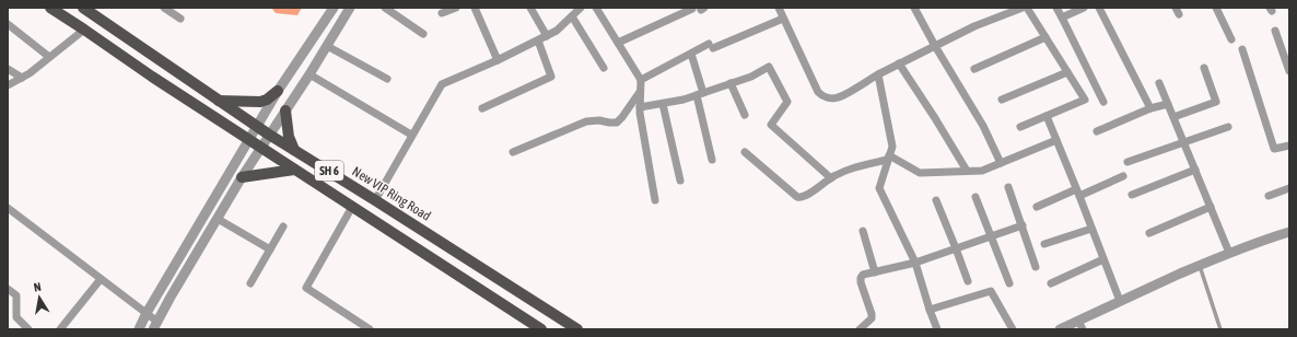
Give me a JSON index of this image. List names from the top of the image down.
{
  "streets": {
    "main road": ["SH 6", "New VIP Ring Road"]
  },
  "north": "top"
}
